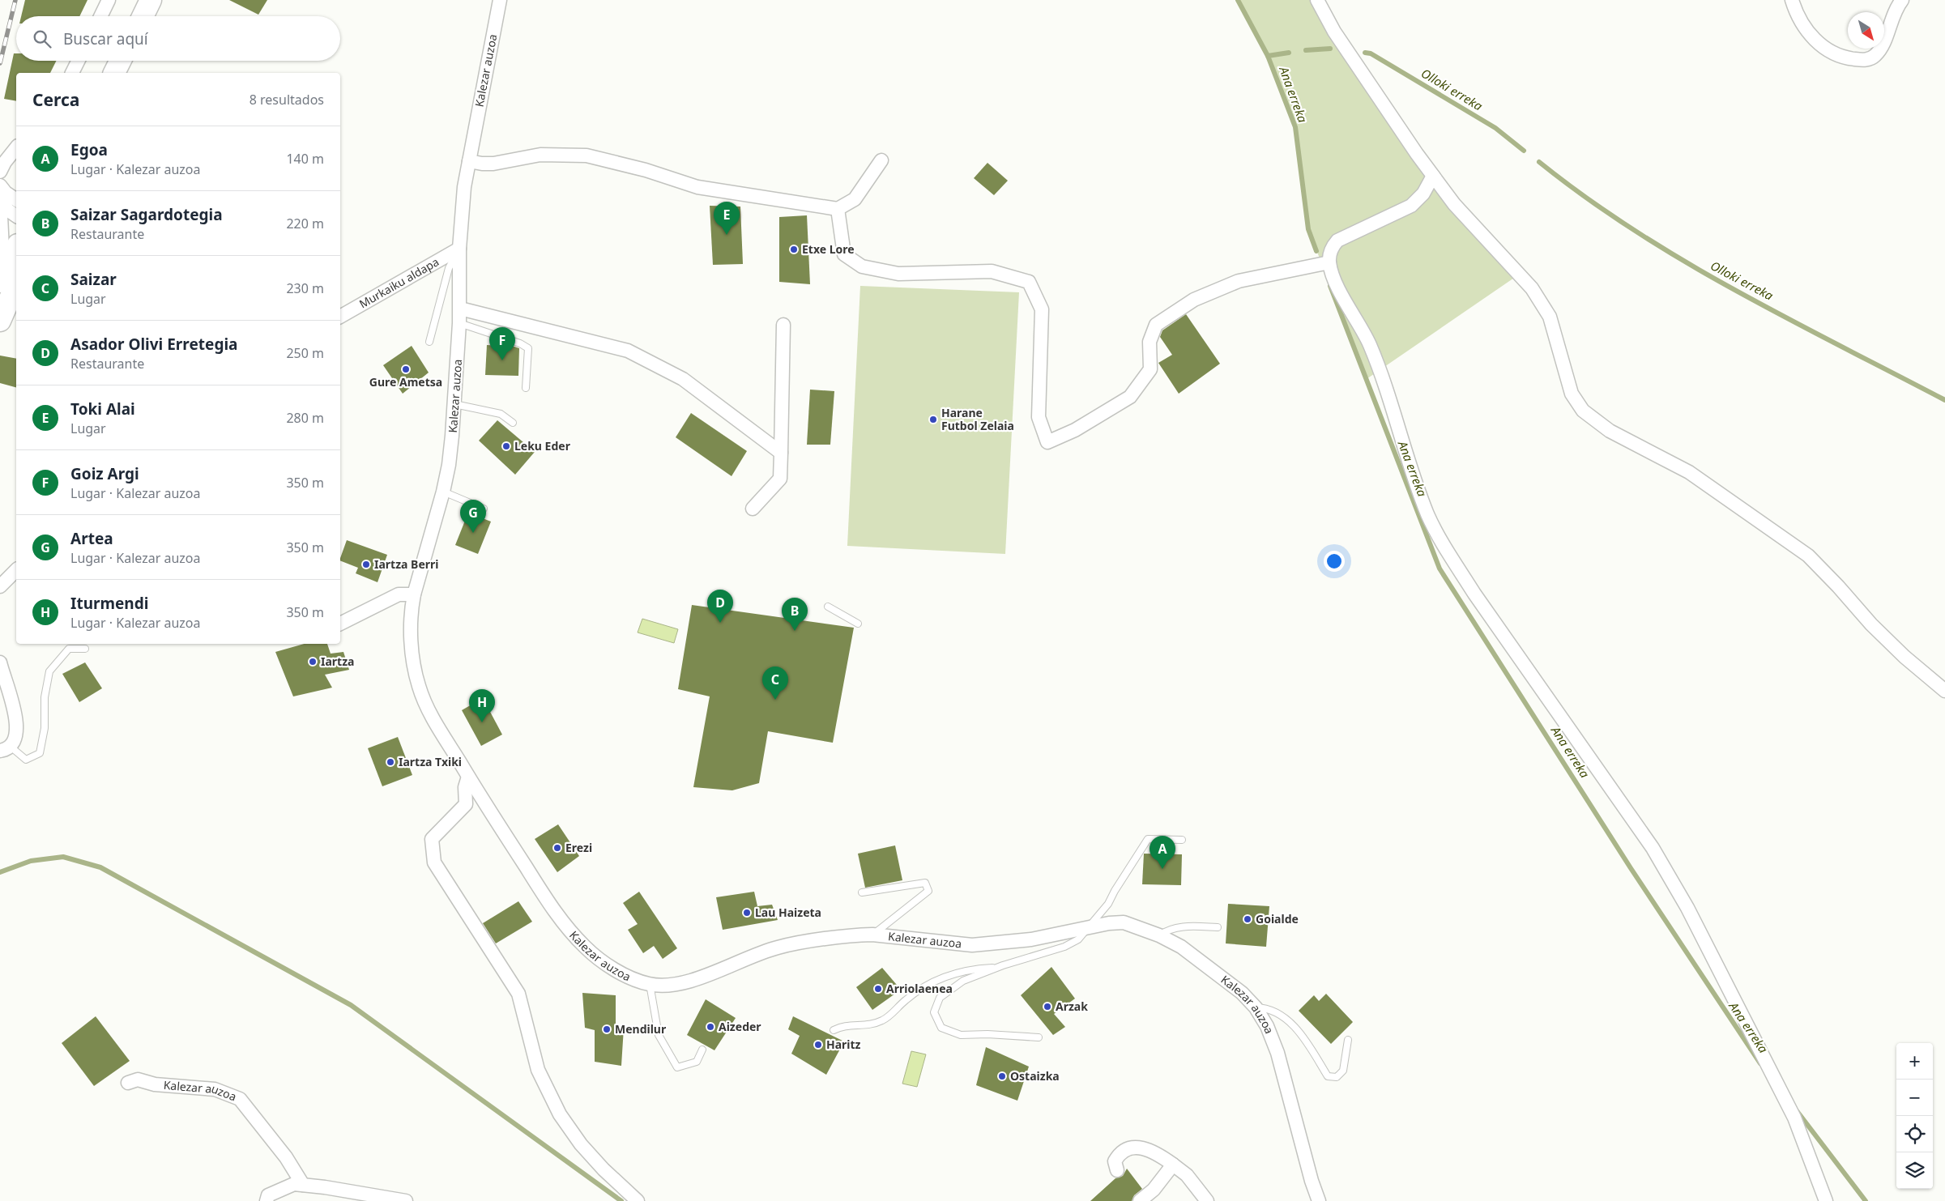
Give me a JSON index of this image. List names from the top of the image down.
{
  "streets": {
    "street": ["Kalezar auzoa", "Murkaiku aldapa"]
  },
  "crossings": [
    ["Kalezar auzoa", "Murkaiku aldapa"]
  ],
  "water": ["Olloki erreka", "Ana erreka"],
  "places": [
    "Etxe Lore",
    "Gure Ametsa",
    "Harane Futbol Zelaia",
    "Leku Eder",
    "Iartza Berri",
    "Iartza",
    "Iartza Txiki",
    "Erezi",
    "Lau Haizeta",
    "Goialde",
    "Arriolaenea",
    "Arzak",
    "Aizeder",
    "Mendilur",
    "Haritz",
    "Ostaizka"
  ],
  "north": "bottom right",
  "page": {
    "search": "Buscar aquí",
    "heading": ["Cerca", "8 resultados"],
    "list": [
      {
        "mark": "A",
        "name": "Egoa",
        "note": "Lugar · Kalezar auzoa",
        "value": "140 m"
      },
      {
        "mark": "B",
        "name": "Saizar Sagardotegia",
        "note": "Restaurante",
        "value": "220 m"
      },
      {
        "mark": "C",
        "name": "Saizar",
        "note": "Lugar",
        "value": "230 m"
      },
      {
        "mark": "D",
        "name": "Asador Olivi Erretegia",
        "note": "Restaurante",
        "value": "250 m"
      },
      {
        "mark": "E",
        "name": "Toki Alai",
        "note": "Lugar",
        "value": "280 m"
      },
      {
        "mark": "F",
        "name": "Goiz Argi",
        "note": "Lugar · Kalezar auzoa",
        "value": "350 m"
      },
      {
        "mark": "G",
        "name": "Artea",
        "note": "Lugar · Kalezar auzoa",
        "value": "350 m"
      },
      {
        "mark": "H",
        "name": "Iturmendi",
        "note": "Lugar · Kalezar auzoa",
        "value": "350 m"
      }
    ],
    "pins": [
      "E",
      "F",
      "G",
      "D",
      "B",
      "C",
      "H",
      "A"
    ],
    "map_buttons": ["+", "−"]
  }
}
